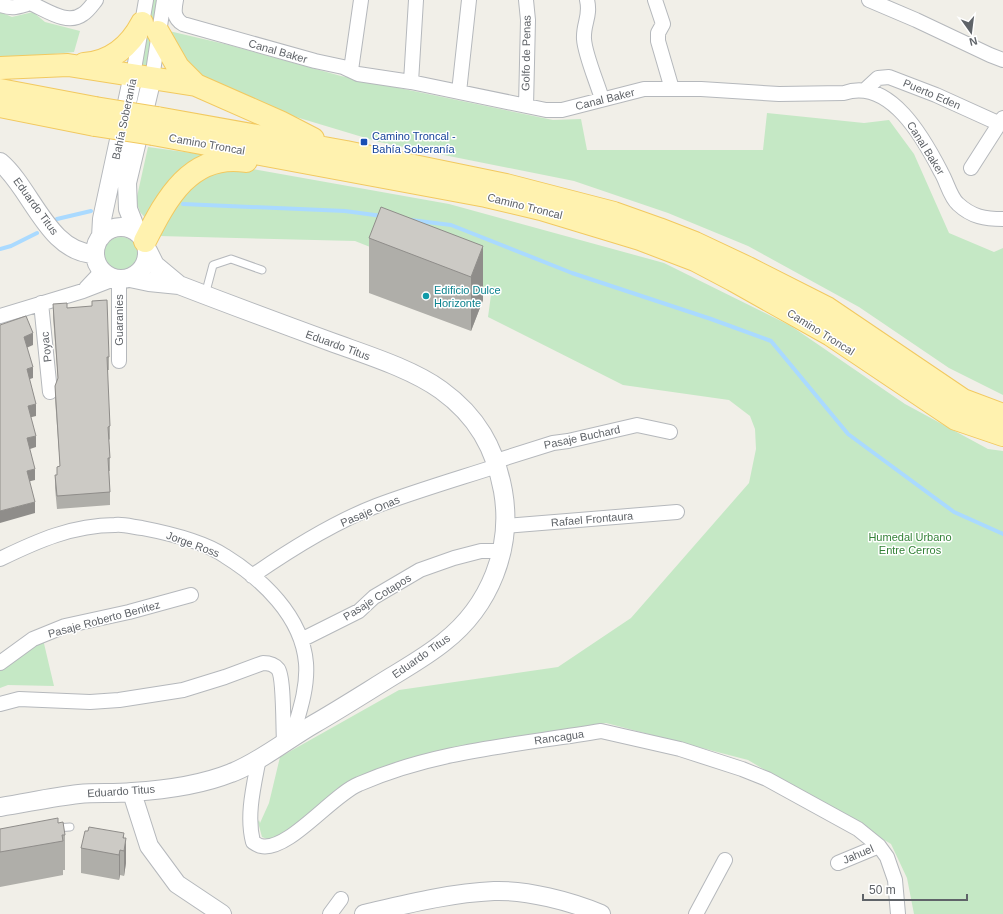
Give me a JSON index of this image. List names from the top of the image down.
{
  "streets": {
    "main road": ["Camino Troncal"],
    "street": [
      "Canal Baker",
      "Golfo de Penas",
      "Puerto Eden",
      "Bahía Soberanía",
      "Eduardo Titus",
      "Guaraníes",
      "Poyac",
      "Pasaje Buchard",
      "Pasaje Onas",
      "Rafael Frontaura",
      "Jorge Ross",
      "Pasaje Cotapos",
      "Pasaje Roberto Benitez",
      "Rancagua",
      "Jahuel"
    ]
  },
  "crossings": [
    ["Canal Baker", "Golfo de Penas"],
    ["Canal Baker", "Puerto Eden"],
    ["Bahía Soberanía", "Eduardo Titus"],
    ["Bahía Soberanía", "Guaraníes"],
    ["Eduardo Titus", "Guaraníes"],
    ["Eduardo Titus", "Pasaje Buchard"],
    ["Eduardo Titus", "Pasaje Onas"],
    ["Eduardo Titus", "Rafael Frontaura"],
    ["Eduardo Titus", "Jorge Ross"],
    ["Eduardo Titus", "Pasaje Cotapos"],
    ["Eduardo Titus", "Rancagua"],
    ["Pasaje Buchard", "Pasaje Onas"],
    ["Pasaje Onas", "Jorge Ross"],
    ["Jorge Ross", "Pasaje Cotapos"],
    ["Rancagua", "Jahuel"]
  ],
  "parks": ["Humedal Urbano Entre Cerros"],
  "places": {
    "transit": ["Camino Troncal - Bahía Soberanía"],
    "other": ["Edificio Dulce Horizonte"]
  },
  "scale_bar": "50 m",
  "north": "bottom"
}
